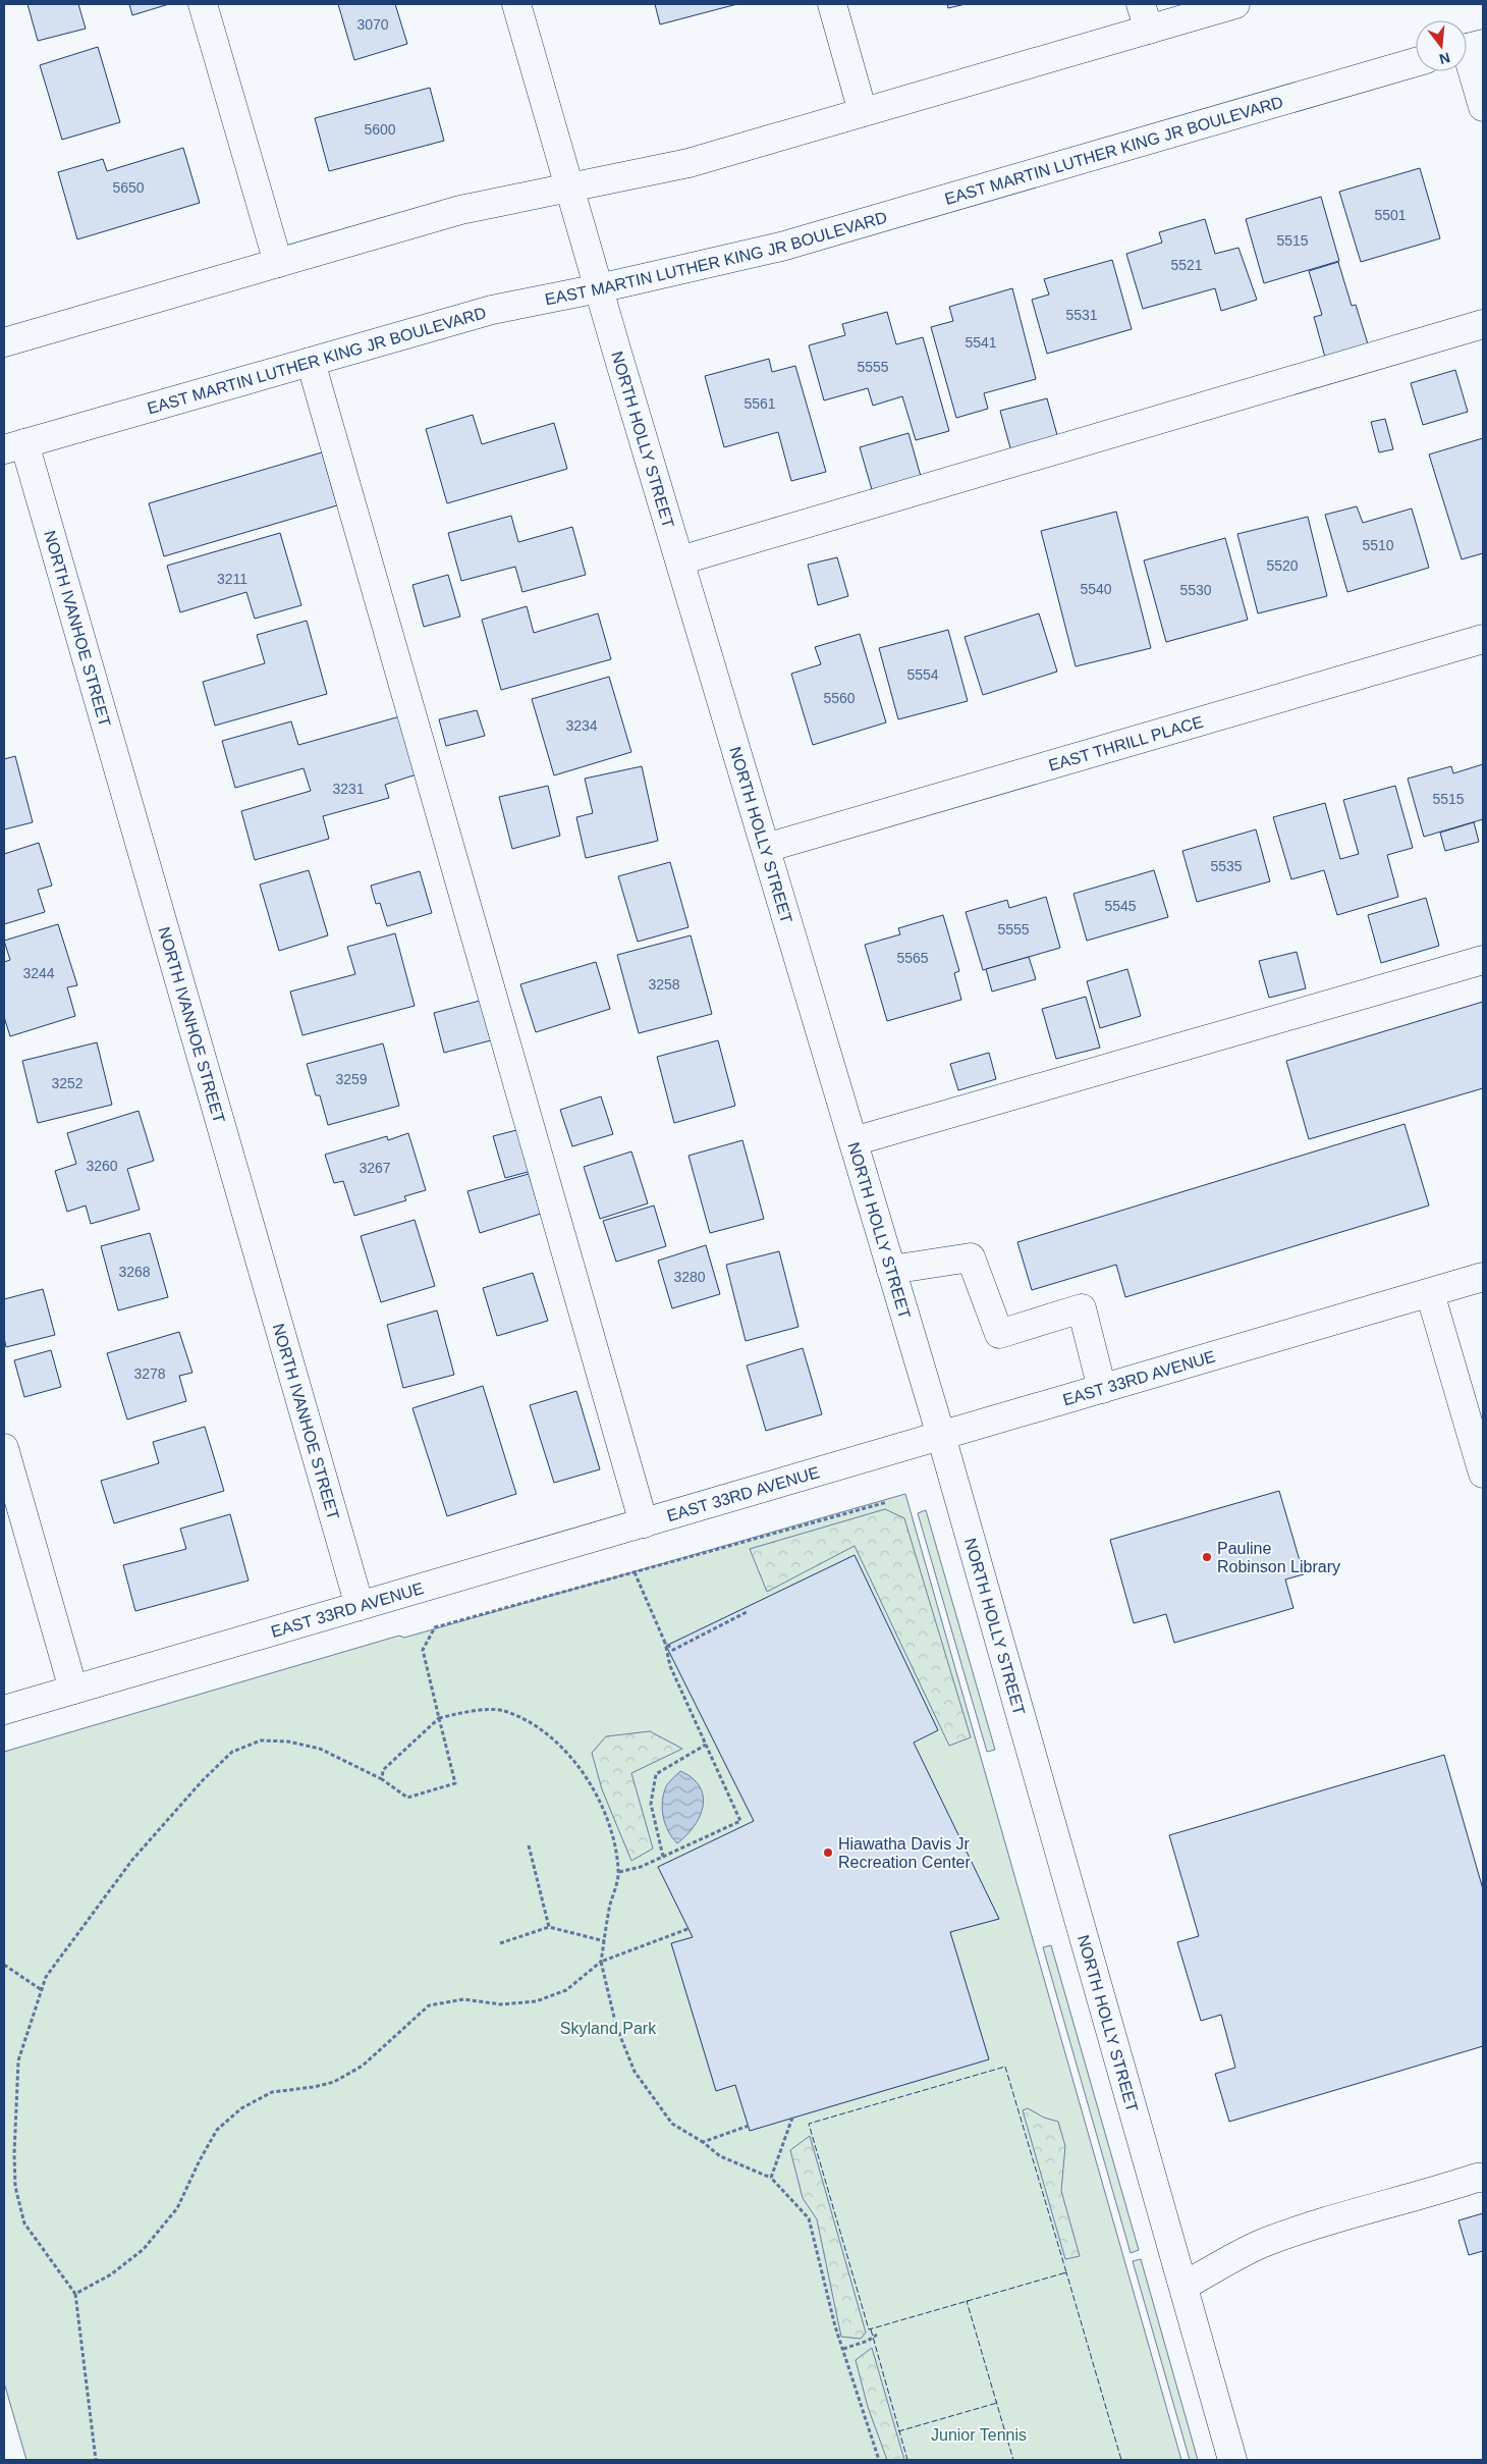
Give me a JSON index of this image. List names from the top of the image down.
{
  "streets": {
    "street": [
      "EAST MARTIN LUTHER KING JR BOULEVARD",
      "NORTH HOLLY STREET",
      "NORTH IVANHOE STREET",
      "EAST THRILL PLACE",
      "EAST 33RD AVENUE"
    ]
  },
  "crossings": [
    ["EAST MARTIN LUTHER KING JR BOULEVARD", "NORTH HOLLY STREET"],
    ["EAST MARTIN LUTHER KING JR BOULEVARD", "NORTH IVANHOE STREET"],
    ["NORTH HOLLY STREET", "EAST THRILL PLACE"],
    ["NORTH HOLLY STREET", "EAST 33RD AVENUE"],
    ["NORTH IVANHOE STREET", "EAST 33RD AVENUE"]
  ],
  "parks": ["Skyland Park", "Junior Tennis"],
  "places": ["Pauline Robinson Library", "Hiawatha Davis Jr Recreation Center"],
  "house_numbers": [
    "3070",
    "5600",
    "5650",
    "5501",
    "5515",
    "5521",
    "5531",
    "5541",
    "5555",
    "5561",
    "5510",
    "5520",
    "3211",
    "5540",
    "5530",
    "5554",
    "5560",
    "3234",
    "3231",
    "5515",
    "5535",
    "5545",
    "5555",
    "5565",
    "3244",
    "3258",
    "3259",
    "3252",
    "3260",
    "3267",
    "3268",
    "3280",
    "3278"
  ],
  "north": "bottom"
}
